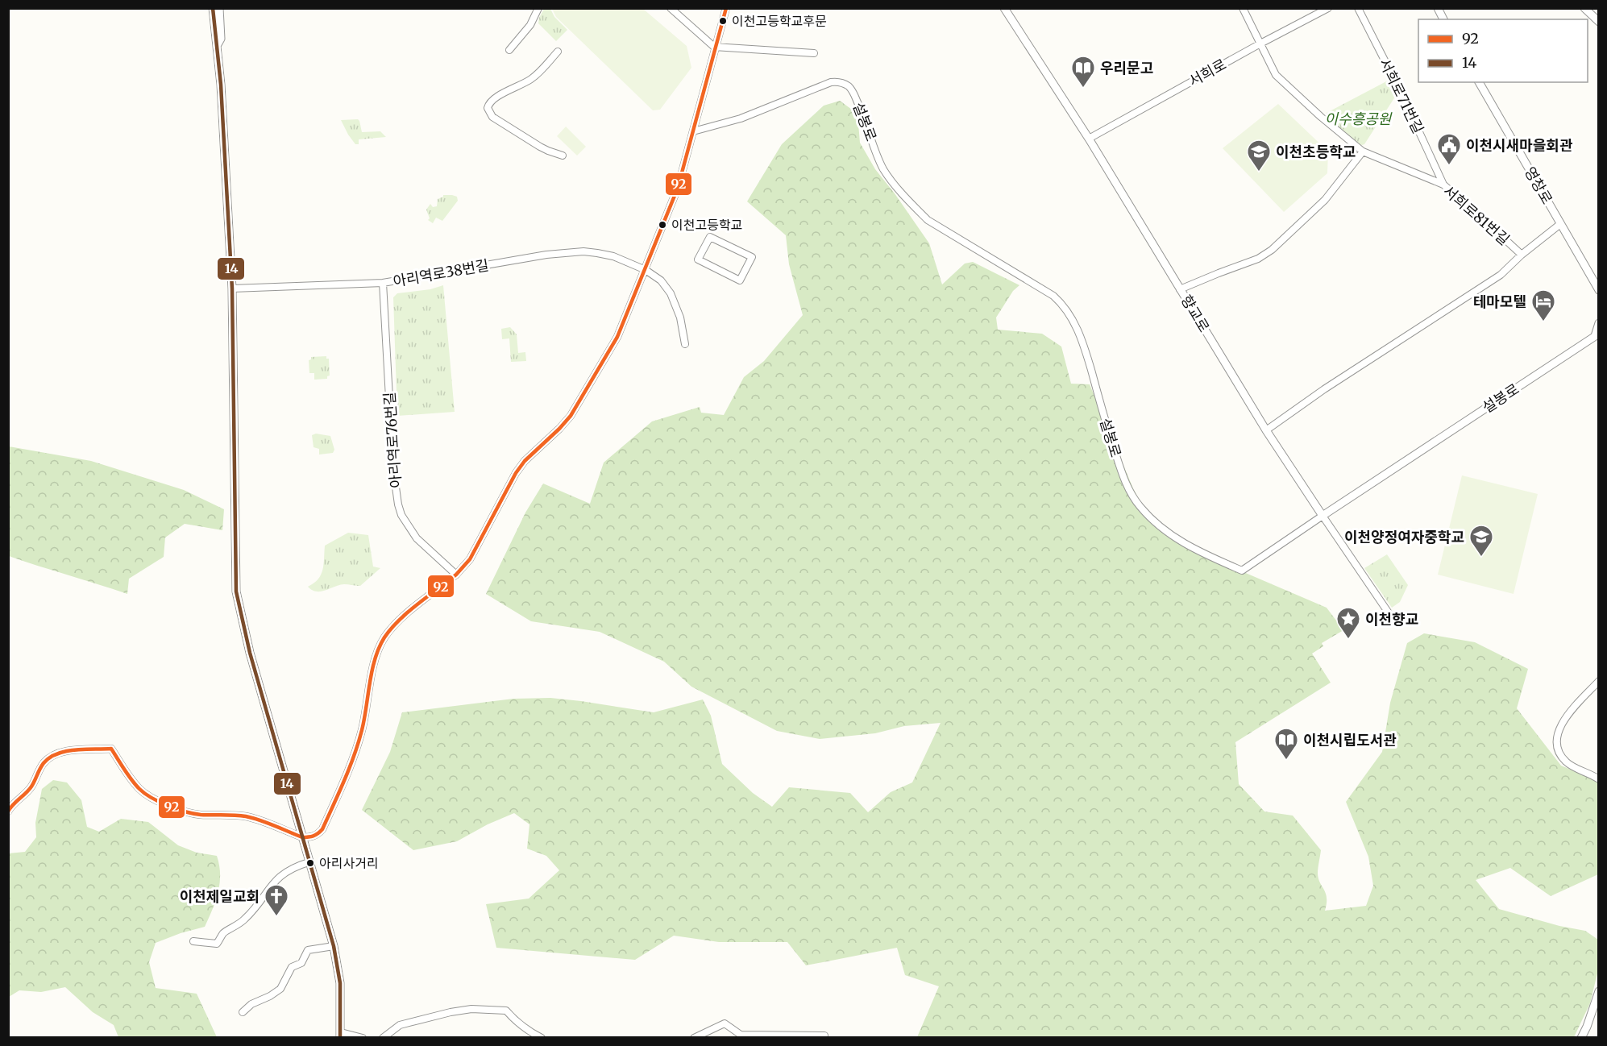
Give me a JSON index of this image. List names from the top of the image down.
{
  "streets": {
    "street": [
      "서희로",
      "서희로71번길",
      "설봉로",
      "영창로",
      "서희로81번길",
      "아리역로38번길",
      "향교로",
      "아리역로76번길"
    ]
  },
  "crossings": [
    ["서희로", "서희로81번길"],
    ["서희로", "향교로"],
    ["서희로71번길", "서희로81번길"],
    ["설봉로", "향교로"],
    ["아리역로38번길", "아리역로76번길"]
  ],
  "parks": ["이수흥공원"],
  "places": {
    "other": ["이천고등학교후문", "이천고등학교", "아리사거리"],
    "library": ["우리문고", "이천시립도서관"],
    "public building": ["이천시새마을회관"],
    "school or university": ["이천초등학교", "이천양정여자중학교"],
    "hotel": ["테마모텔"],
    "place": ["이천향교"],
    "church": ["이천제일교회"]
  },
  "lines": ["transit line 92", "transit line 14"],
  "legend": ["92", "14"]
}
